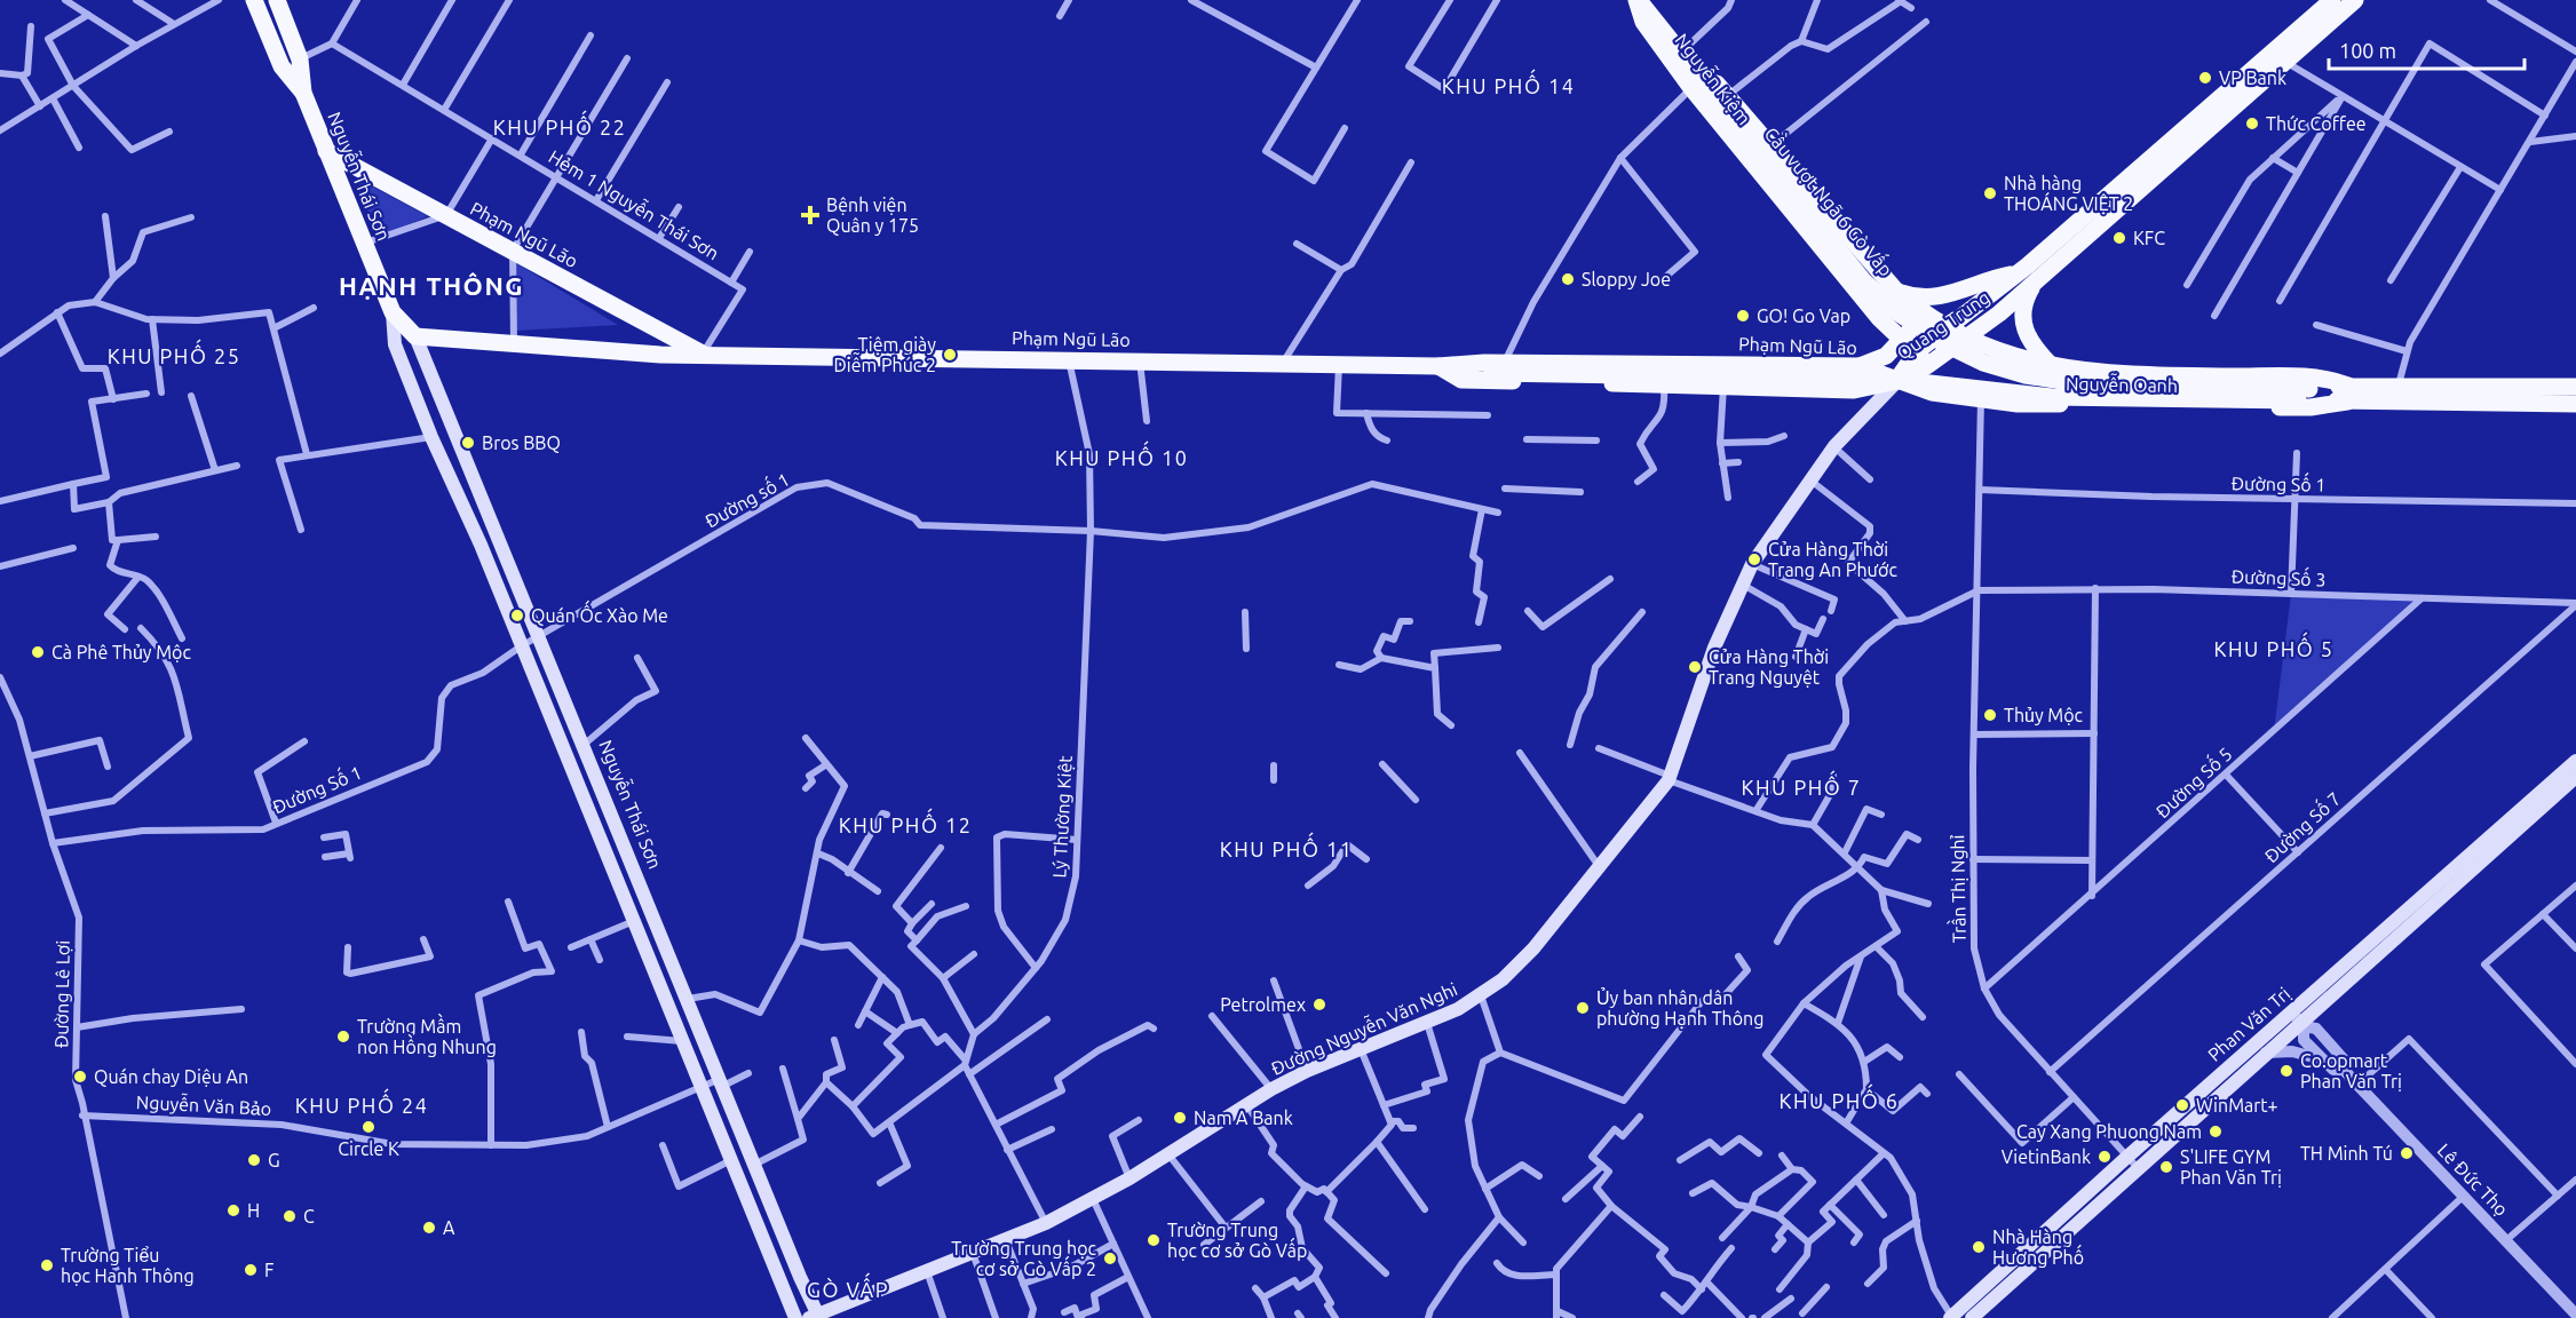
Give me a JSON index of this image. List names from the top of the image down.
{
  "streets": {
    "main road": [
      "Nguyễn Kiệm",
      "Nguyễn Thái Sơn",
      "Cầu vượt Ngã 6 Gò Vấp",
      "Phạm Ngũ Lão",
      "Quang Trung",
      "Nguyễn Oanh",
      "Phan Văn Trị",
      "Đường Nguyễn Văn Nghi"
    ],
    "street": [
      "Hẻm 1 Nguyễn Thái Sơn",
      "Đường Số 1",
      "Đường số 1",
      "Đường Số 3",
      "Đường Số 5",
      "Lý Thường Kiệt",
      "Đường Số 7",
      "Trần Thị Nghỉ",
      "Đường Lê Lợi",
      "Nguyễn Văn Bảo",
      "Lê Đức Thọ"
    ]
  },
  "crossings": [
    ["Nguyễn Kiệm", "Cầu vượt Ngã 6 Gò Vấp"],
    ["Nguyễn Kiệm", "Quang Trung"],
    ["Nguyễn Kiệm", "Nguyễn Oanh"],
    ["Nguyễn Thái Sơn", "Phạm Ngũ Lão"],
    ["Nguyễn Thái Sơn", "Đường Số 1"],
    ["Nguyễn Thái Sơn", "Đường số 1"],
    ["Nguyễn Thái Sơn", "Đường Nguyễn Văn Nghi"],
    ["Nguyễn Thái Sơn", "Nguyễn Văn Bảo"],
    ["Cầu vượt Ngã 6 Gò Vấp", "Nguyễn Oanh"],
    ["Hẻm 1 Nguyễn Thái Sơn", "Phạm Ngũ Lão"],
    ["Phạm Ngũ Lão", "Quang Trung"],
    ["Phạm Ngũ Lão", "Nguyễn Oanh"],
    ["Phạm Ngũ Lão", "Lý Thường Kiệt"],
    ["Phạm Ngũ Lão", "Đường Nguyễn Văn Nghi"],
    ["Quang Trung", "Nguyễn Oanh"],
    ["Quang Trung", "Đường Nguyễn Văn Nghi"],
    ["Nguyễn Oanh", "Đường Nguyễn Văn Nghi"],
    ["Đường Số 1", "Đường số 1"],
    ["Đường Số 1", "Trần Thị Nghỉ"],
    ["Đường Số 1", "Đường Lê Lợi"],
    ["Đường số 1", "Lý Thường Kiệt"],
    ["Đường Số 3", "Đường Số 5"],
    ["Đường Số 3", "Đường Số 7"],
    ["Đường Số 3", "Trần Thị Nghỉ"],
    ["Đường Số 5", "Trần Thị Nghỉ"],
    ["Đường Số 7", "Trần Thị Nghỉ"],
    ["Trần Thị Nghỉ", "Phan Văn Trị"],
    ["Đường Lê Lợi", "Nguyễn Văn Bảo"],
    ["Phan Văn Trị", "Lê Đức Thọ"]
  ],
  "districts": [
    "KHU PHỐ 14",
    "KHU PHỐ 22",
    "HẠNH THÔNG",
    "KHU PHỐ 25",
    "KHU PHỐ 10",
    "KHU PHỐ 5",
    "KHU PHỐ 7",
    "KHU PHỐ 12",
    "KHU PHỐ 11",
    "KHU PHỐ 6",
    "KHU PHỐ 24",
    "GÒ VẤP"
  ],
  "places": {
    "other": [
      "VP Bank",
      "Thức Coffee",
      "Nhà hàng THOÁNG VIỆT 2",
      "KFC",
      "Sloppy Joe",
      "GO! Go Vap",
      "Tiệm giày Diễm Phúc 2",
      "Bros BBQ",
      "Cửa Hàng Thời Trang An Phước",
      "Quán Ốc Xào Me",
      "Cà Phê Thủy Mộc",
      "Cửa Hàng Thời Trang Nguyệt",
      "Thủy Mộc",
      "Petrolmex",
      "Ủy ban nhân dân phường Hạnh Thông",
      "Trường Mầm non Hồng Nhung",
      "Co.opmart Phan Văn Trị",
      "Quán chay Diệu An",
      "WinMart+",
      "Nam A Bank",
      "Circle K",
      "Cay Xang Phuong Nam",
      "TH Minh Tú",
      "VietinBank",
      "G",
      "S'LIFE GYM Phan Văn Trị",
      "H",
      "C",
      "A",
      "Trường Trung học cơ sở Gò Vấp",
      "Nhà Hàng Hương Phố",
      "Trường Trung học cơ sở Gò Vấp 2",
      "Trường Tiểu học Hanh Thông",
      "F"
    ],
    "health": ["Bệnh viện Quân y 175"]
  },
  "scale_bar": "100 m"
}
